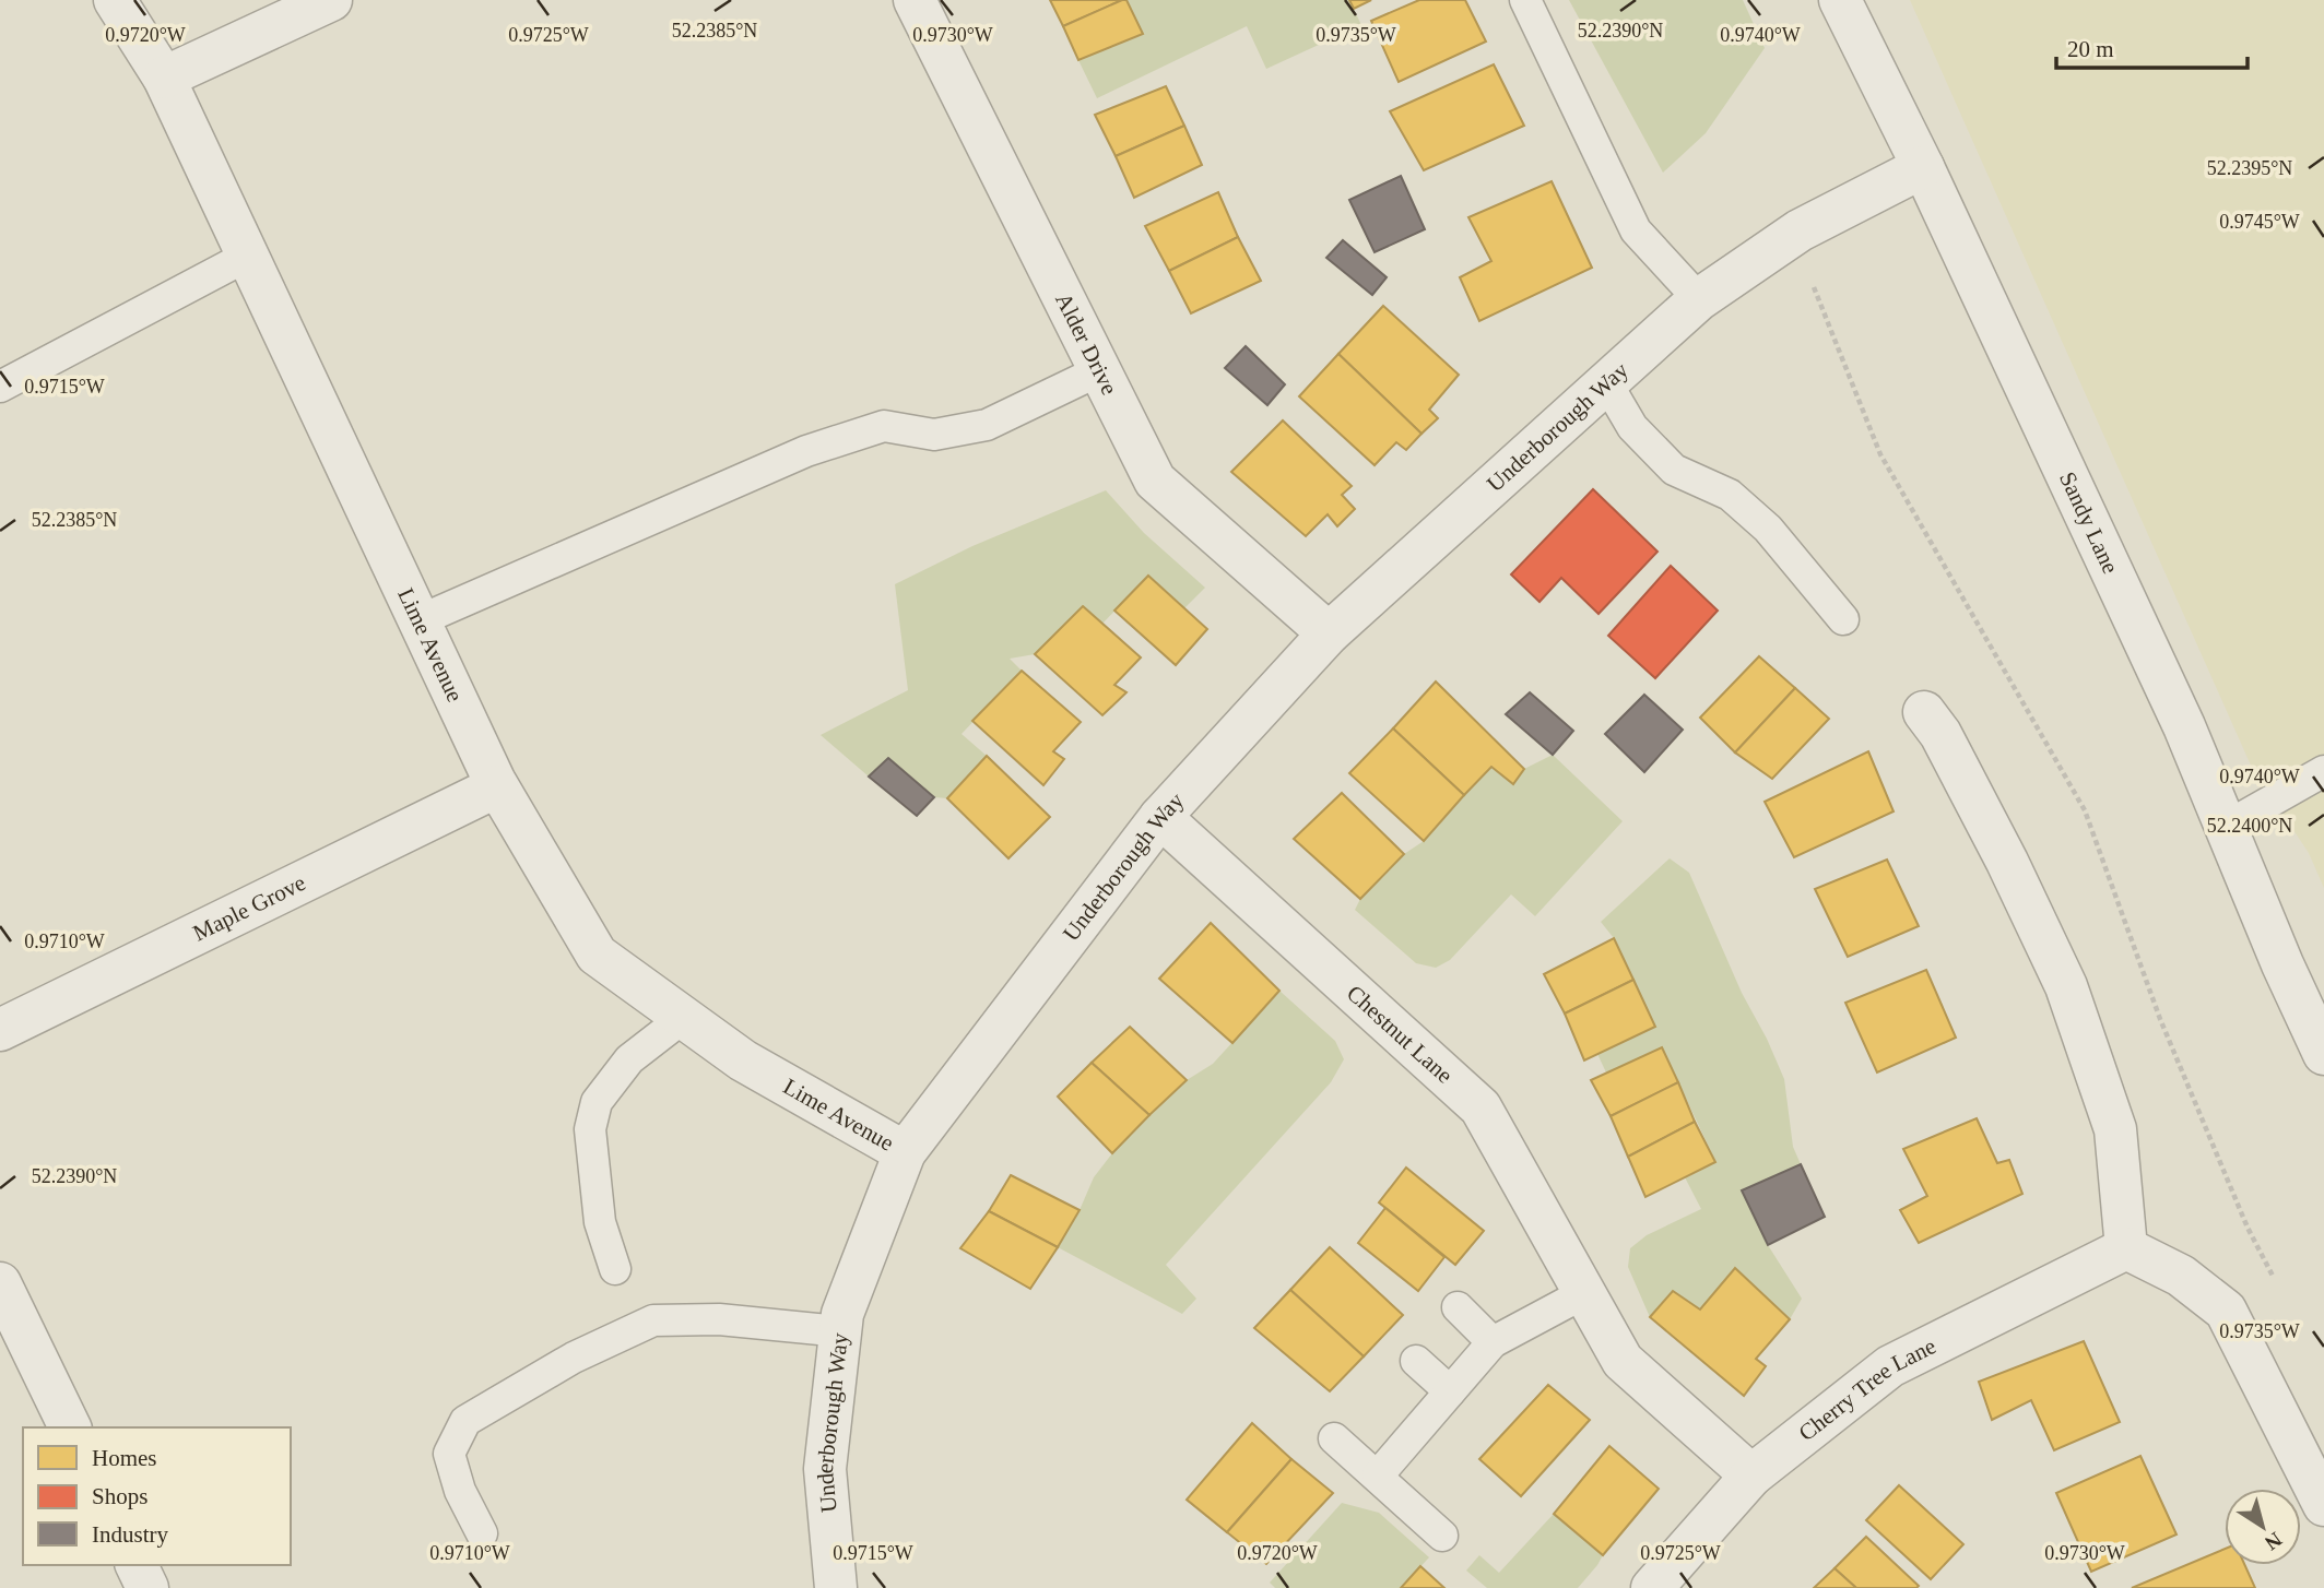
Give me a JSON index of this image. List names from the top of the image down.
{
  "streets": {
    "street": [
      "Alder Drive",
      "Underborough Way",
      "Sandy Lane",
      "Lime Avenue",
      "Maple Grove",
      "Chestnut Lane",
      "Cherry Tree Lane"
    ]
  },
  "crossings": [
    ["Alder Drive", "Underborough Way"],
    ["Underborough Way", "Sandy Lane"],
    ["Underborough Way", "Lime Avenue"],
    ["Underborough Way", "Chestnut Lane"],
    ["Lime Avenue", "Maple Grove"],
    ["Chestnut Lane", "Cherry Tree Lane"]
  ],
  "legend": ["Homes", "Shops", "Industry"],
  "scale_bar": "20 m",
  "north": "bottom right",
  "coordinates": [
    "52.2385°N",
    "52.2390°N",
    "0.9720°W",
    "0.9725°W",
    "0.9730°W",
    "0.9735°W",
    "0.9740°W",
    "52.2395°N",
    "0.9745°W",
    "0.9715°W",
    "52.2400°N",
    "0.9710°W"
  ]
}
